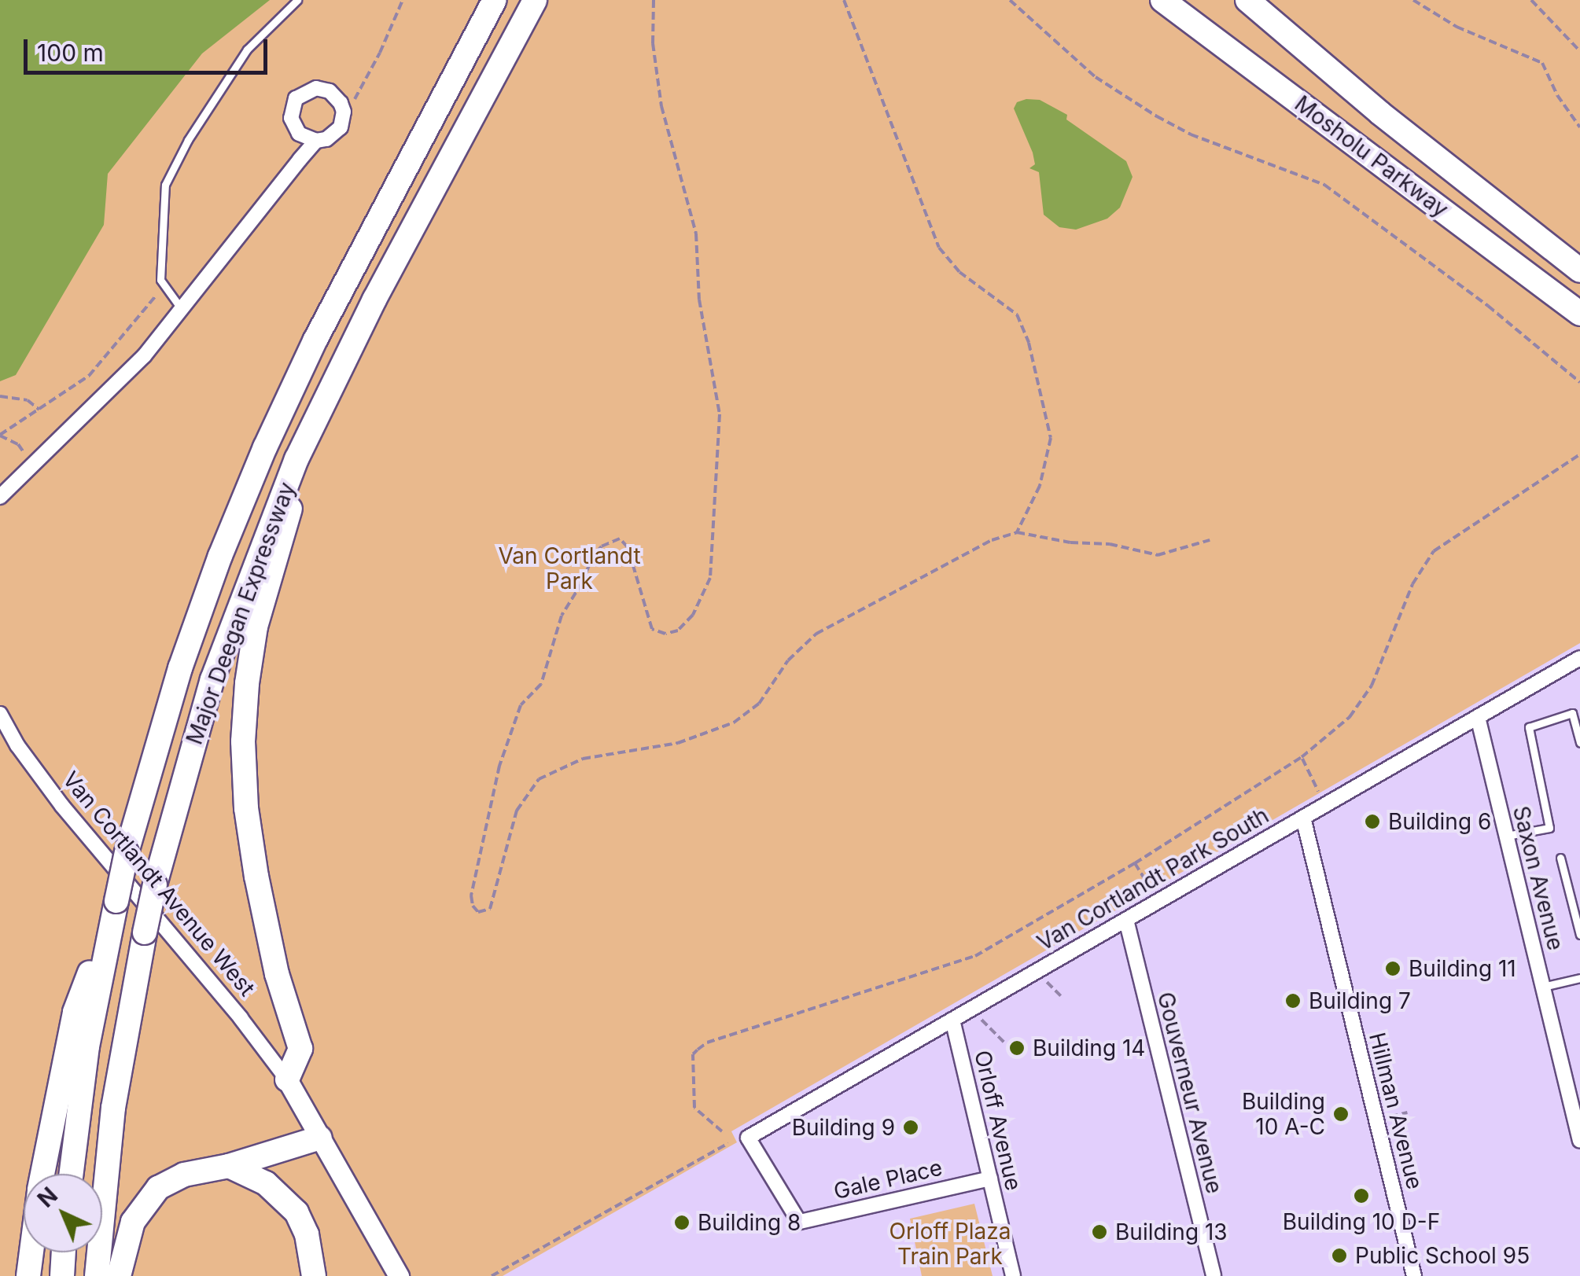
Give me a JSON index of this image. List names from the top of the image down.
{
  "streets": {
    "highway": ["Mosholu Parkway", "Major Deegan Expressway"],
    "street": [
      "Saxon Avenue",
      "Van Cortlandt Park South",
      "Van Cortlandt Avenue West",
      "Gouverneur Avenue",
      "Hillman Avenue",
      "Orloff Avenue",
      "Gale Place"
    ]
  },
  "crossings": [
    ["Saxon Avenue", "Van Cortlandt Park South"],
    ["Van Cortlandt Park South", "Gouverneur Avenue"],
    ["Van Cortlandt Park South", "Hillman Avenue"],
    ["Van Cortlandt Park South", "Orloff Avenue"],
    ["Van Cortlandt Park South", "Gale Place"],
    ["Orloff Avenue", "Gale Place"]
  ],
  "parks": ["Van Cortlandt Park", "Orloff Plaza Train Park"],
  "places": [
    "Building 6",
    "Building 11",
    "Building 7",
    "Building 14",
    "Building 10 A-C",
    "Building 9",
    "Building 10 D-F",
    "Building 8",
    "Building 13",
    "Public School 95"
  ],
  "scale_bar": "100 m",
  "north": "top left"
}
